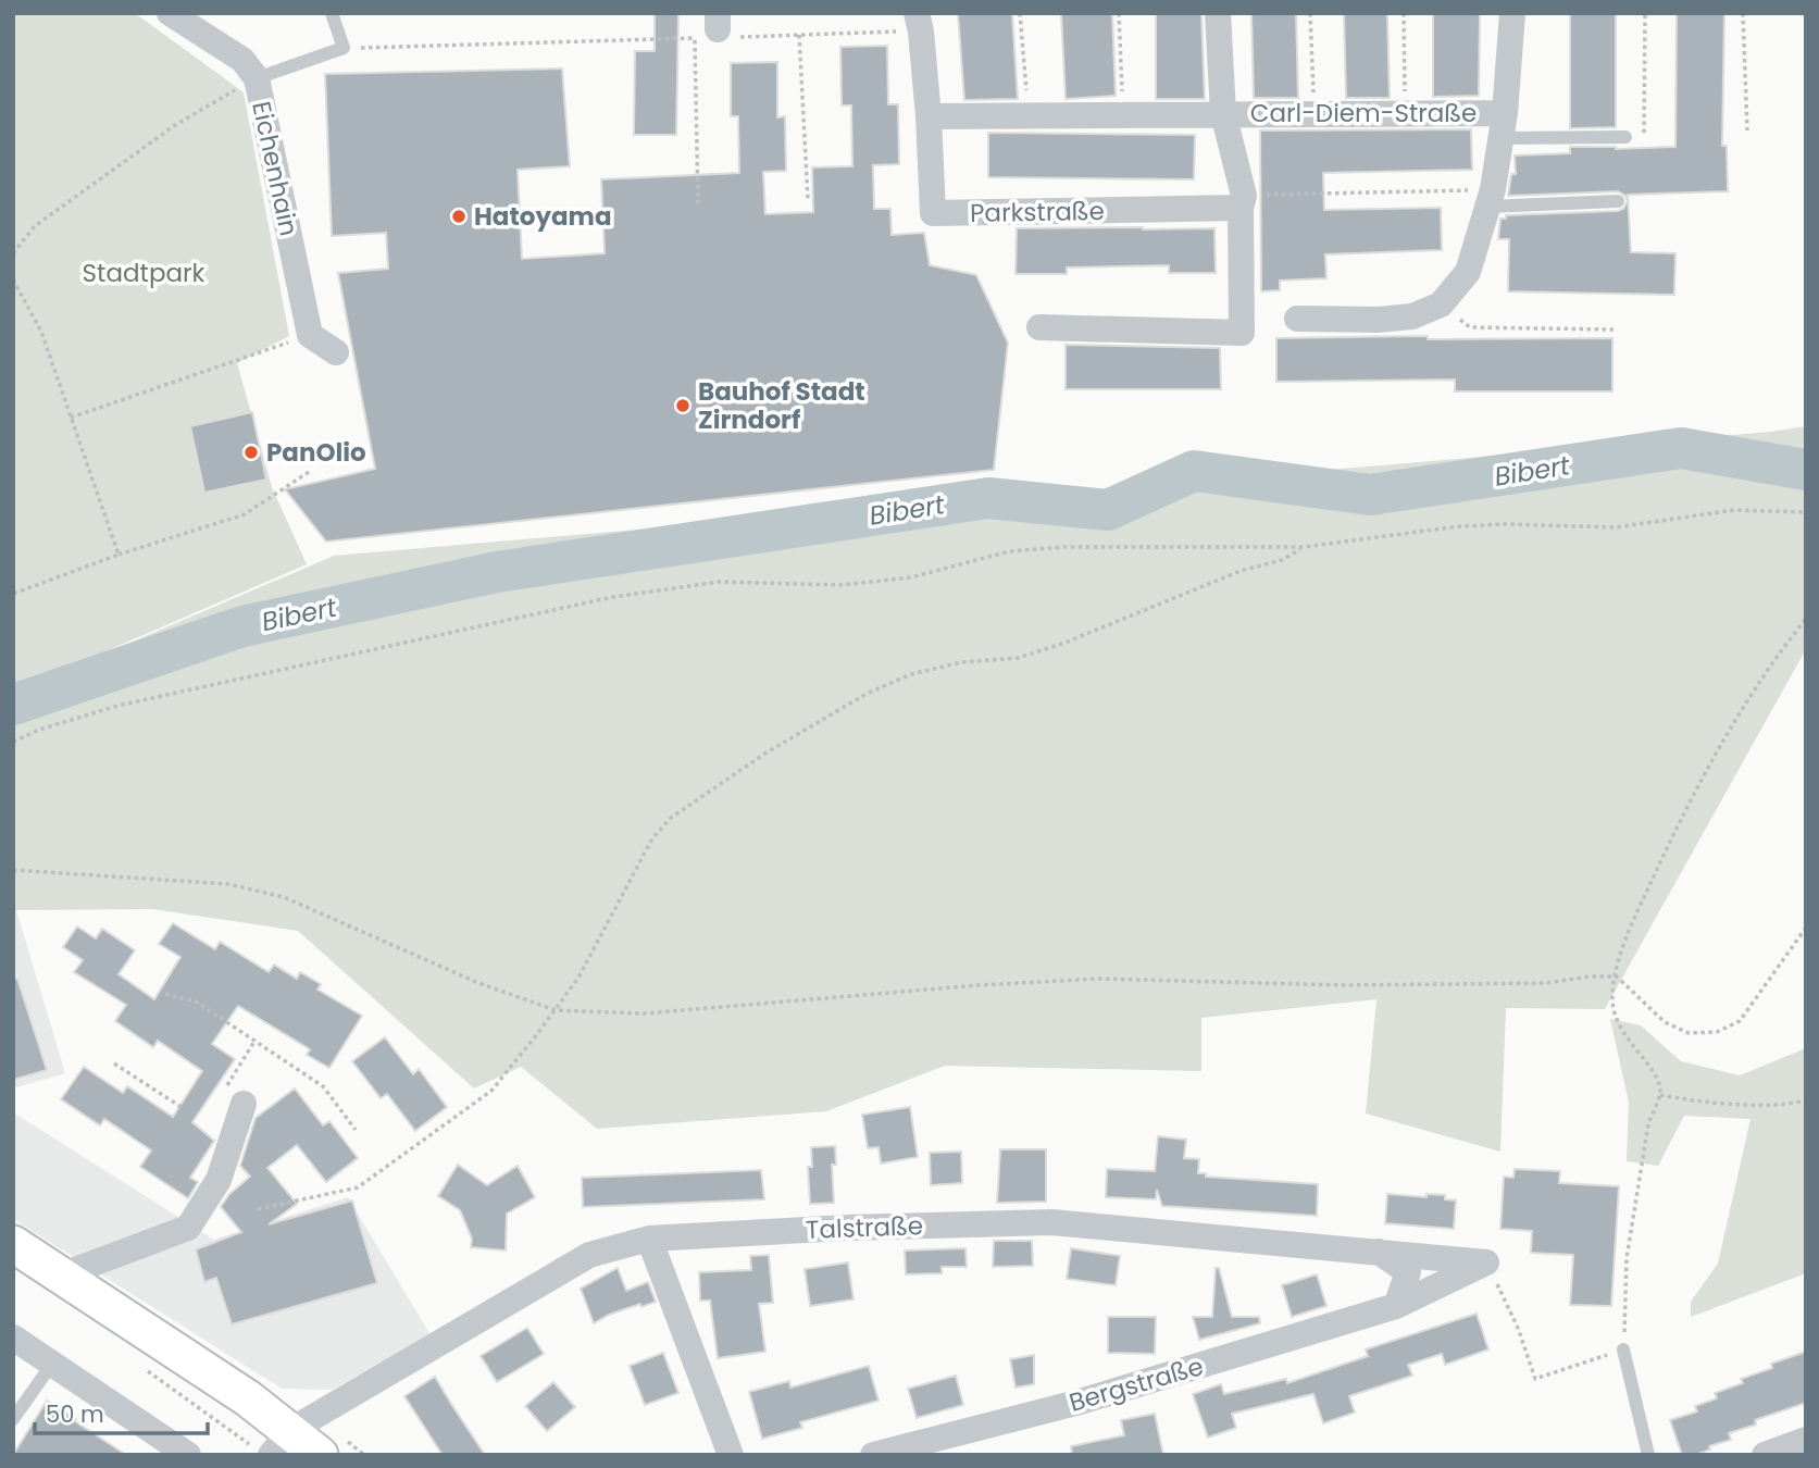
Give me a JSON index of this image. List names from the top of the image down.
{
  "streets": {
    "street": [
      "Carl-Diem-Straße",
      "Eichenhain",
      "Parkstraße",
      "Talstraße",
      "Bergstraße"
    ]
  },
  "crossings": [
    ["Talstraße", "Bergstraße"]
  ],
  "water": ["Bibert"],
  "parks": ["Stadtpark"],
  "places": ["Hatoyama", "Bauhof Stadt Zirndorf", "PanOlio"],
  "scale_bar": "50 m"
}
